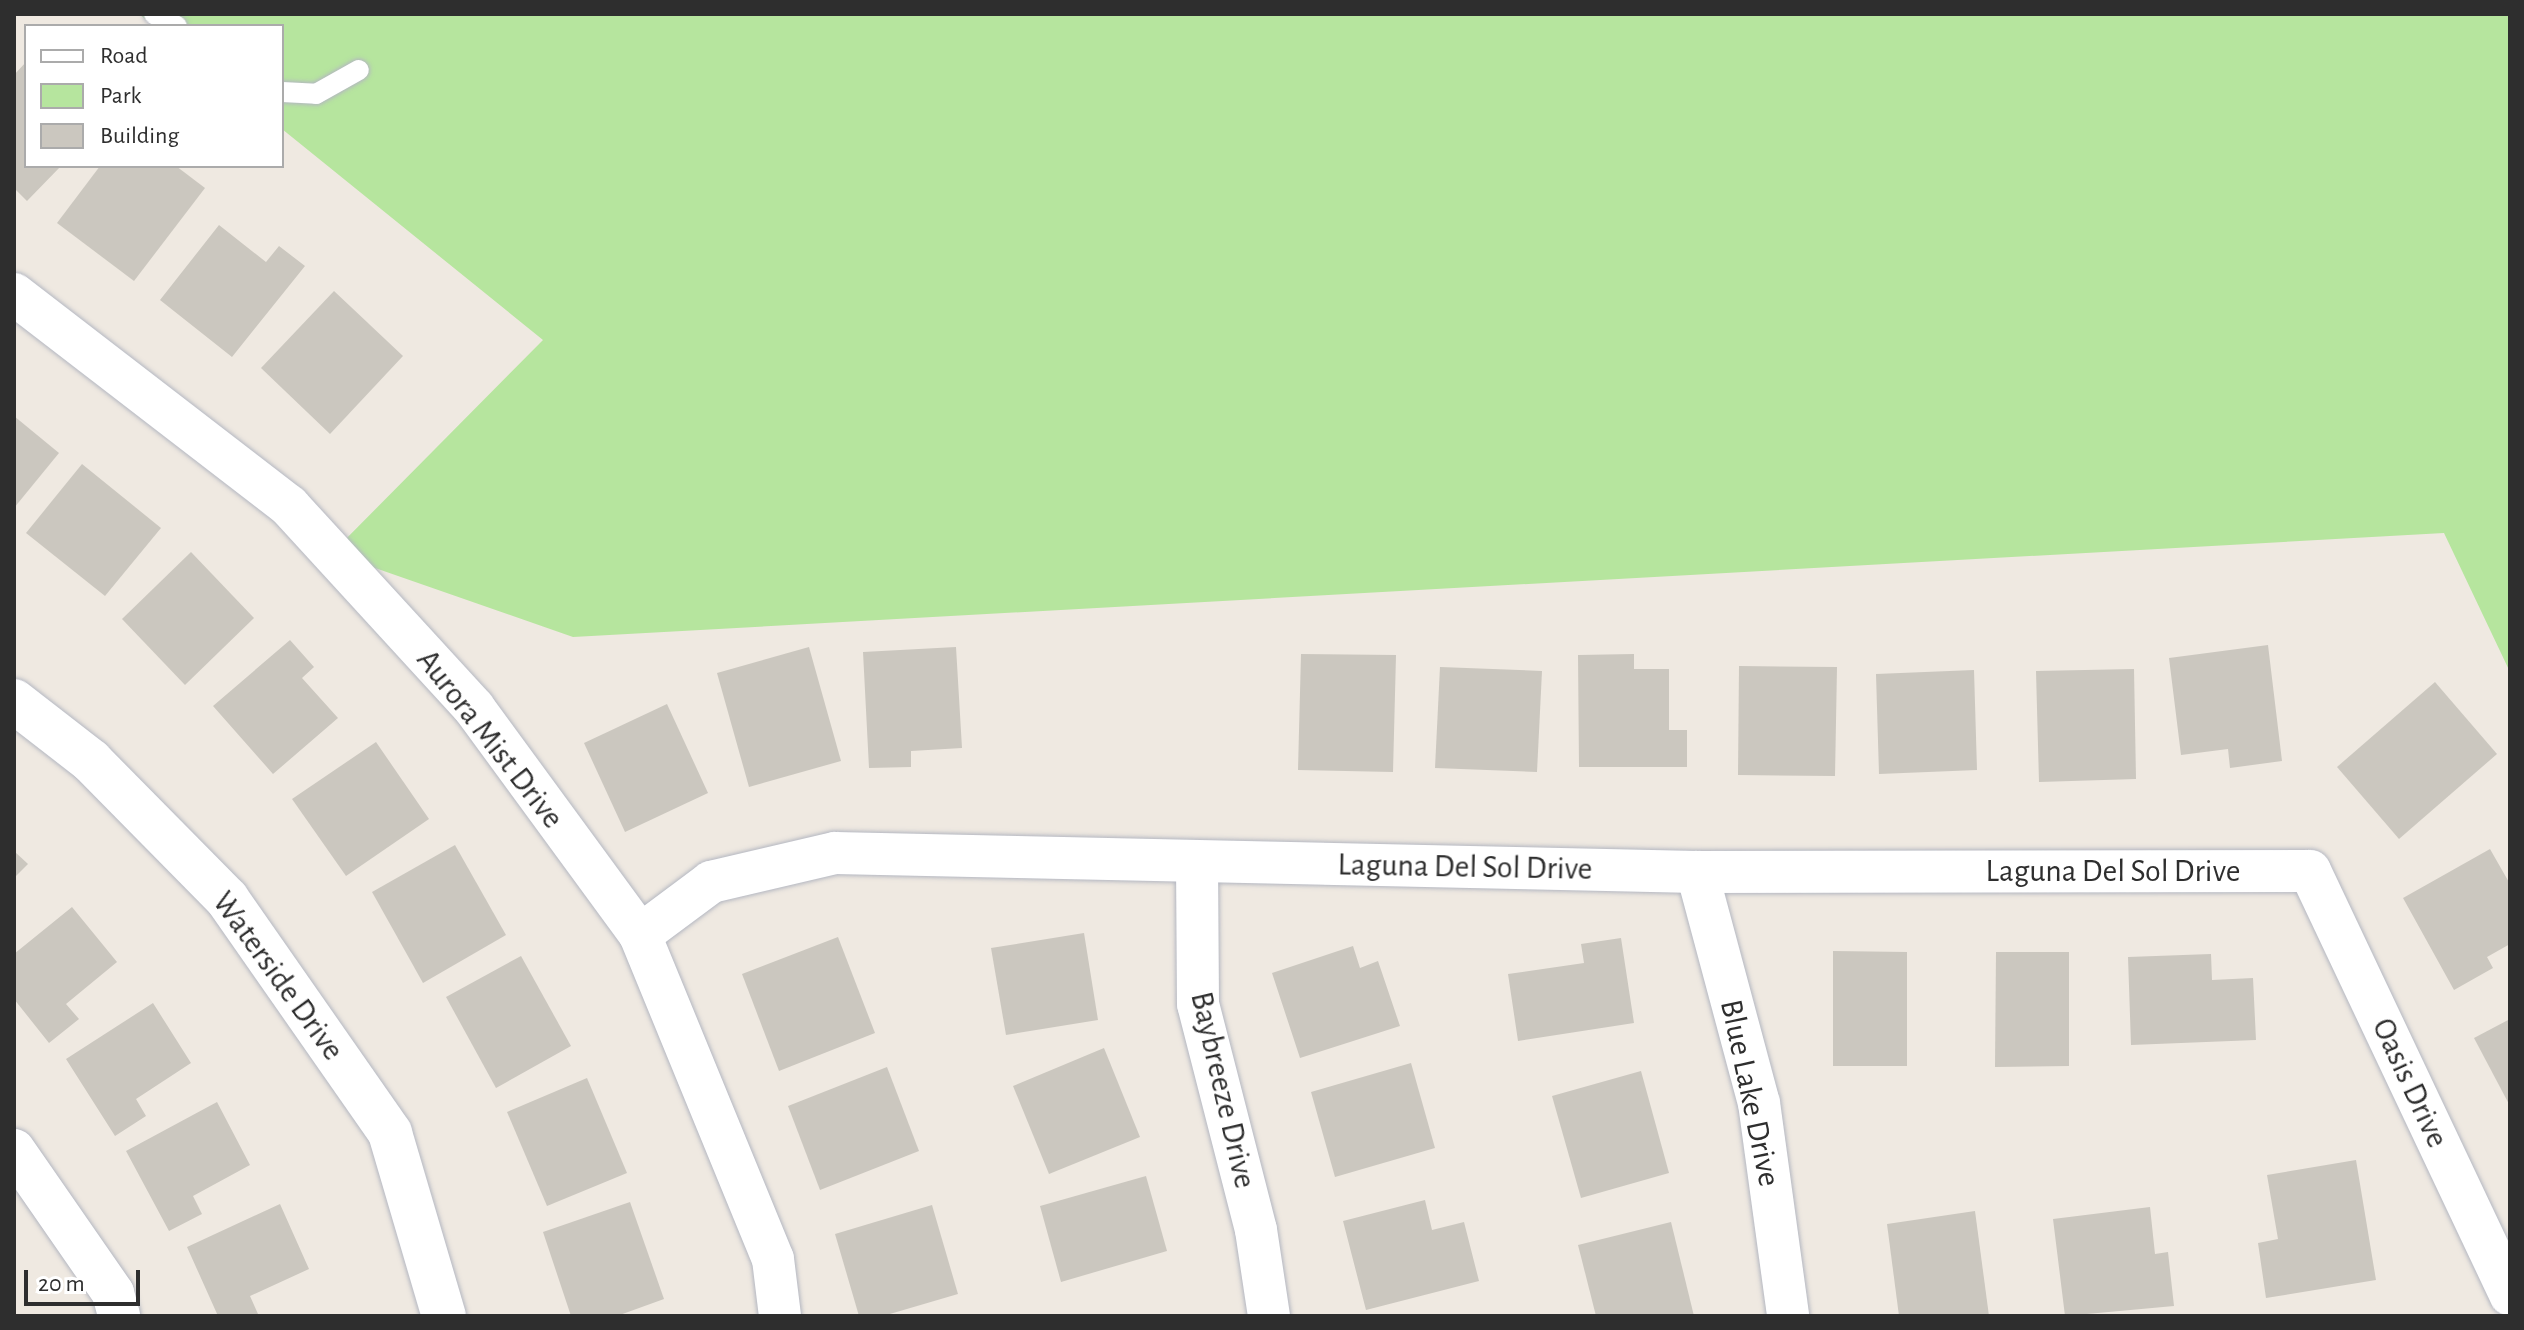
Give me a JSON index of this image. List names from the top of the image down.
{
  "streets": {
    "street": [
      "Aurora Mist Drive",
      "Laguna Del Sol Drive",
      "Waterside Drive",
      "Oasis Drive",
      "Baybreeze Drive",
      "Blue Lake Drive"
    ]
  },
  "crossings": [
    ["Aurora Mist Drive", "Laguna Del Sol Drive"],
    ["Laguna Del Sol Drive", "Oasis Drive"],
    ["Laguna Del Sol Drive", "Baybreeze Drive"],
    ["Laguna Del Sol Drive", "Blue Lake Drive"]
  ],
  "legend": ["Road", "Park", "Building"],
  "scale_bar": "20 m"
}
